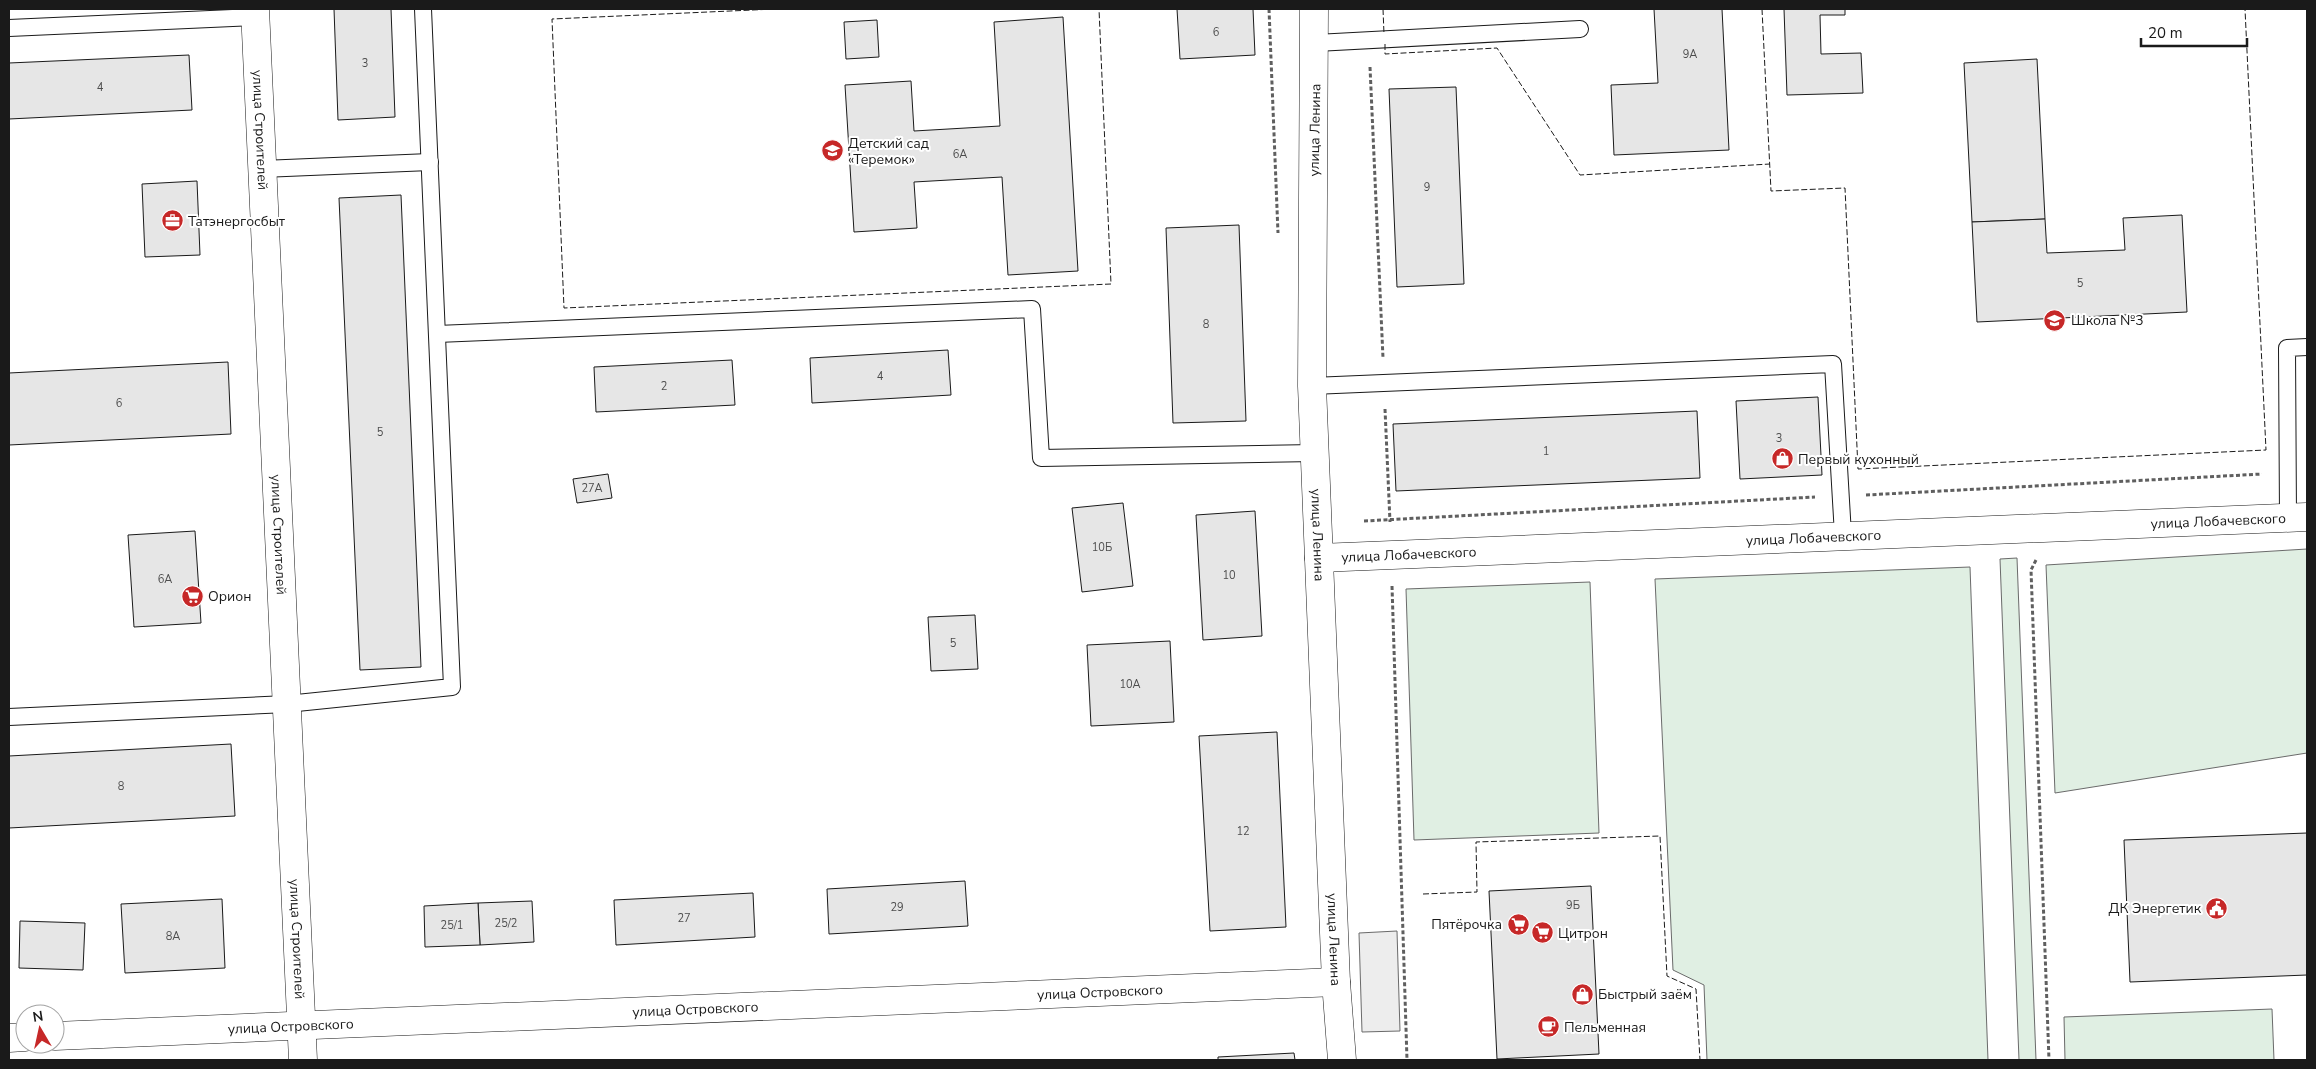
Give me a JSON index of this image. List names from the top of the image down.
{
  "streets": {
    "street": [
      "улица Строителей",
      "улица Ленина",
      "улица Лобачевского",
      "улица Островского"
    ]
  },
  "crossings": [
    ["улица Строителей", "улица Островского"],
    ["улица Ленина", "улица Лобачевского"],
    ["улица Ленина", "улица Островского"]
  ],
  "places": {
    "school or university": ["Детский сад «Теремок»", "Школа №3"],
    "office": ["Татэнергосбыт"],
    "shop": ["Первый кухонный", "Быстрый заём"],
    "supermarket": ["Орион", "Пятёрочка", "Цитрон"],
    "public building": ["ДК Энергетик"],
    "cafe": ["Пельменная"]
  },
  "house_numbers": [
    "6",
    "9А",
    "3",
    "4",
    "6А",
    "9",
    "5",
    "8",
    "4",
    "2",
    "6",
    "5",
    "3",
    "1",
    "27А",
    "10Б",
    "10",
    "6А",
    "5",
    "10А",
    "8",
    "12",
    "9Б",
    "29",
    "27",
    "25/2",
    "25/1",
    "8А"
  ],
  "scale_bar": "20 m",
  "north": "top"
}
